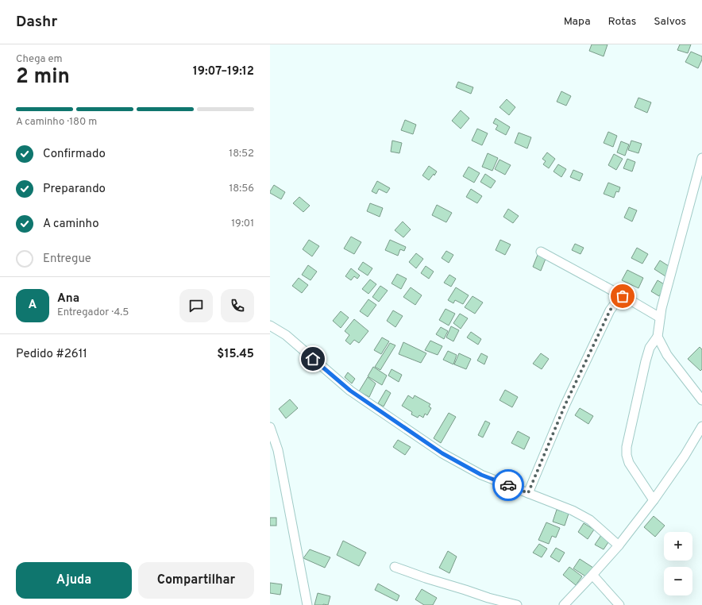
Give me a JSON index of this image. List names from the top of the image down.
{
  "page": {
    "header": "Dashr",
    "nav": ["Mapa", "Rotas", "Salvos"],
    "heading": ["2 min", "Chega em", "19:07–19:12"],
    "panel": [
      "Ana",
      "Entregador · 4.5",
      "Pedido #2611",
      "$15.45"
    ],
    "bar": "A caminho · 180 m",
    "list": [
      ["Confirmado", "18:52"],
      ["Preparando", "18:56"],
      ["A caminho", "19:01"],
      "Entregue"
    ],
    "round": "A",
    "map_buttons": ["+", "−"],
    "buttons": ["Ajuda", "Compartilhar"]
  }
}
